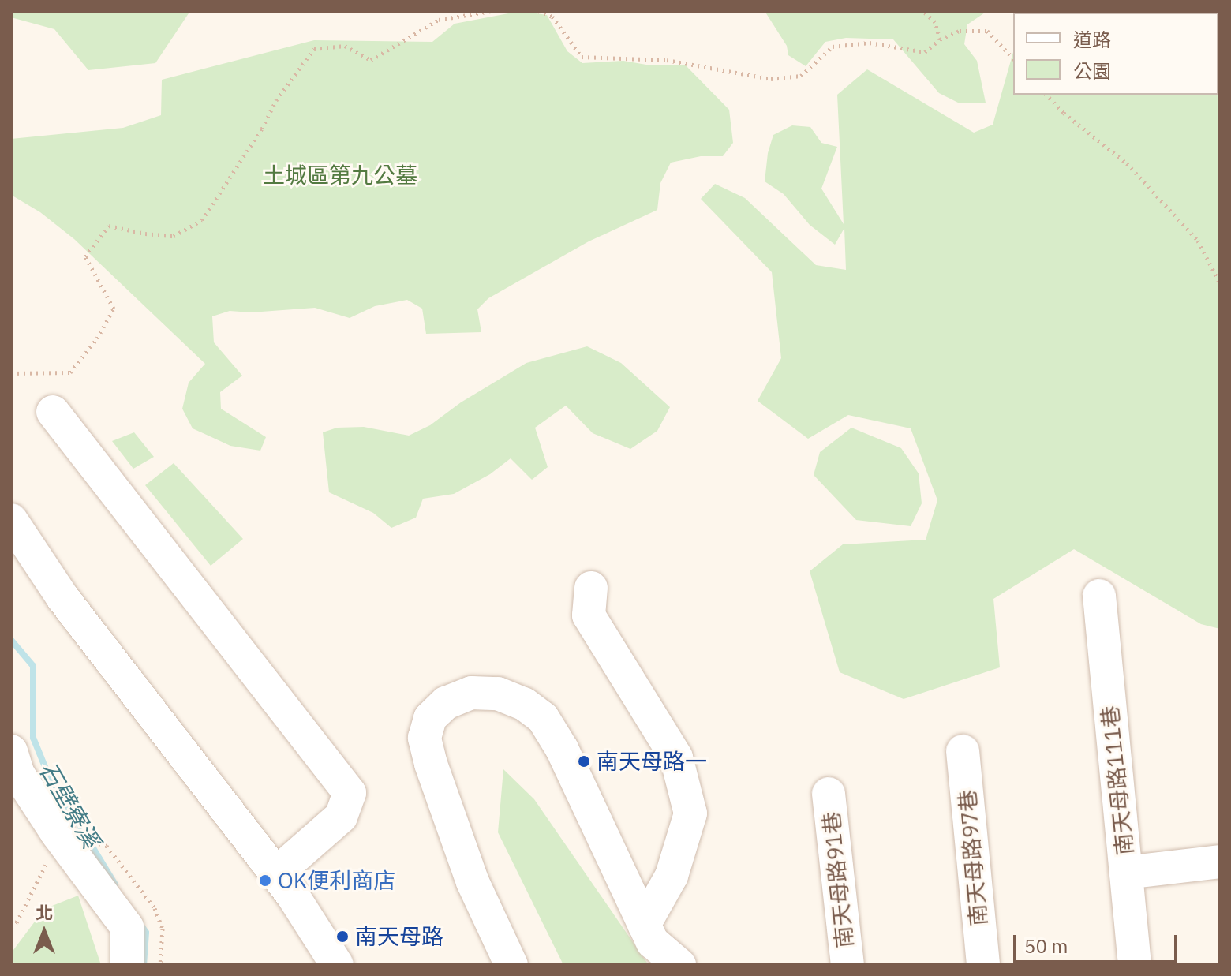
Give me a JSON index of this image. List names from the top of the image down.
{
  "streets": {
    "street": ["南天母路111巷", "南天母路97巷", "南天母路91巷"]
  },
  "water": ["石壁寮溪"],
  "parks": ["土城區第九公墓"],
  "places": ["南天母路一", "OK便利商店", "南天母路"],
  "legend": ["道路", "公園"],
  "scale_bar": "50 m",
  "north": "top"
}
